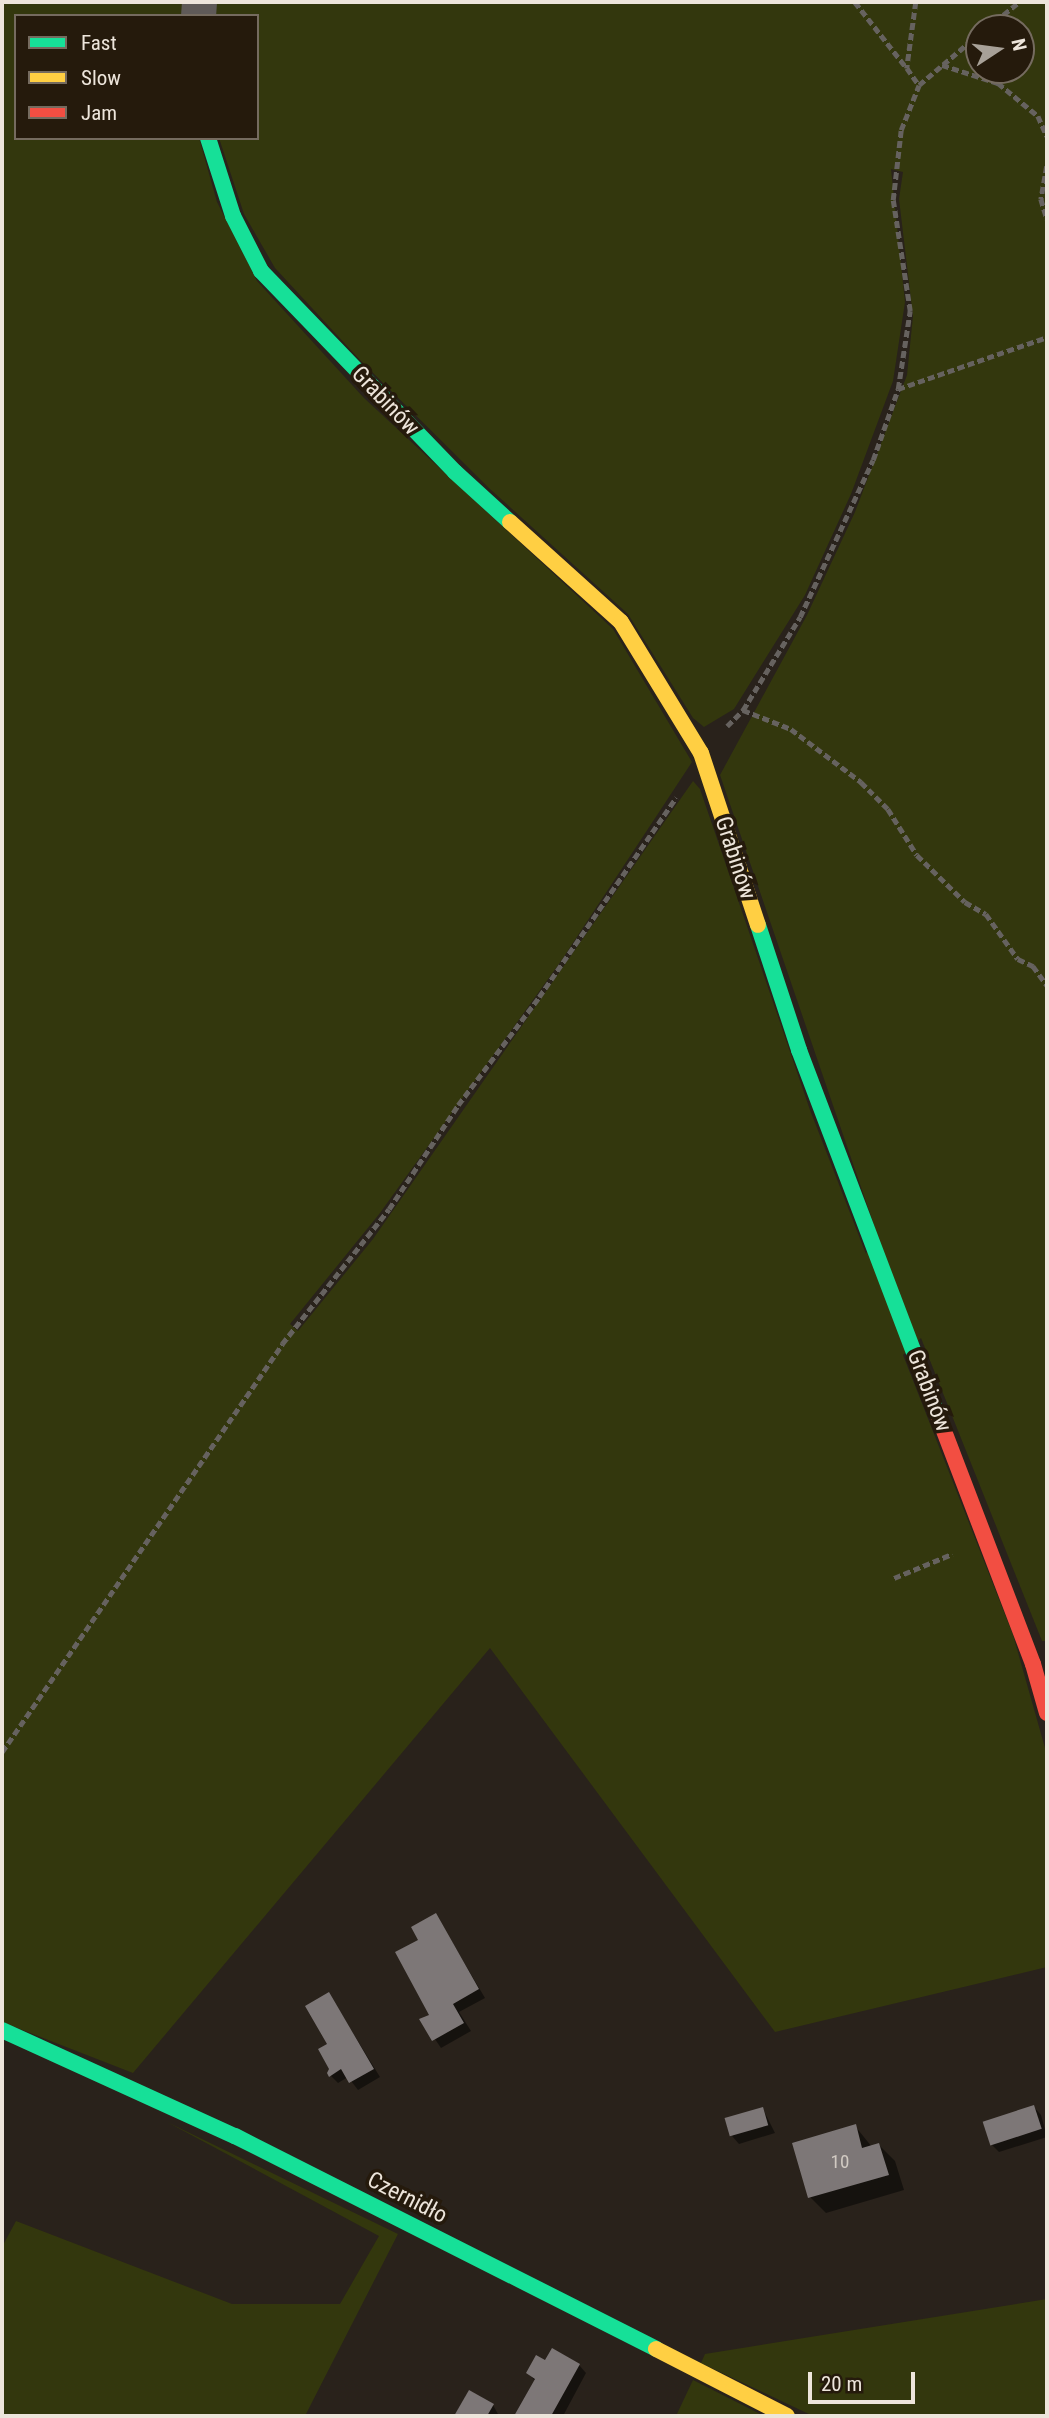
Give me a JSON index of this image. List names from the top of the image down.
{
  "streets": {
    "street": ["Grabinów", "Czernidło"]
  },
  "house_numbers": ["10"],
  "legend": ["Fast", "Slow", "Jam"],
  "scale_bar": "20 m",
  "north": "right"
}
